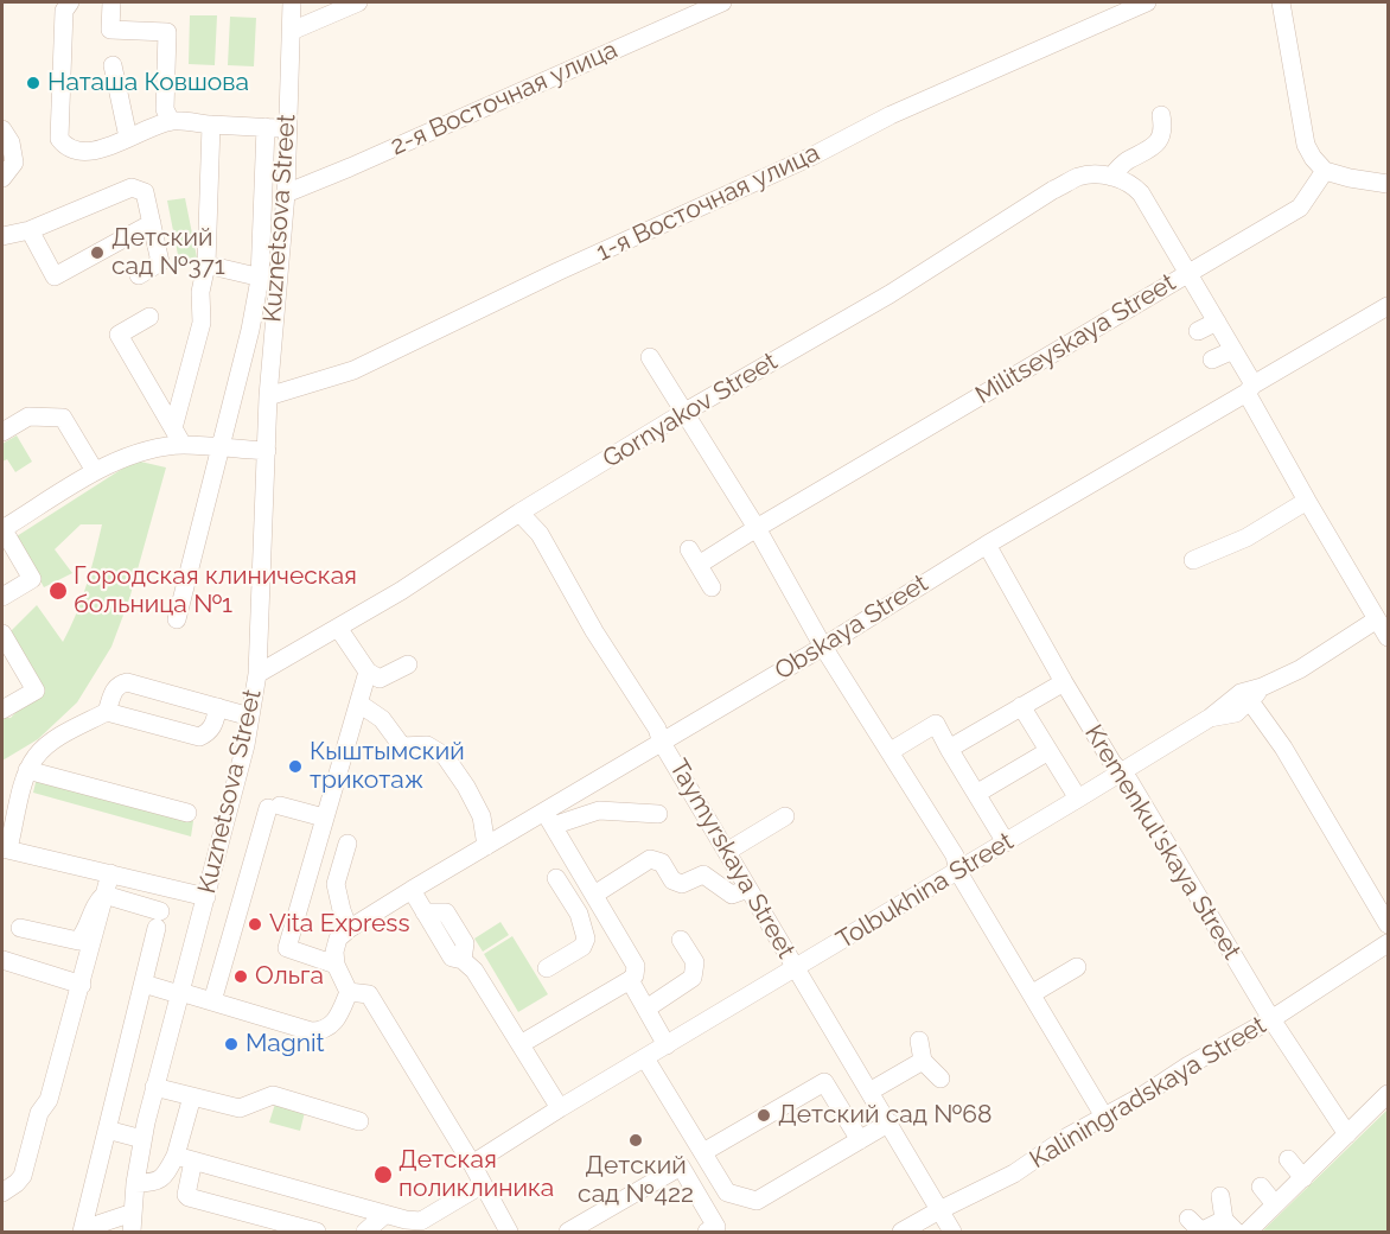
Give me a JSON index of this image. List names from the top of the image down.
{
  "streets": {
    "street": [
      "2-я Восточная улица",
      "1-я Восточная улица",
      "Kuznetsova Street",
      "Militseyskaya Street",
      "Gornyakov Street",
      "Obskaya Street",
      "Kremenkul'skaya Street",
      "Taymyrskaya Street",
      "Tolbukhina Street",
      "Kaliningradskaya Street"
    ]
  },
  "crossings": [
    ["2-я Восточная улица", "Kuznetsova Street"],
    ["1-я Восточная улица", "Kuznetsova Street"],
    ["Kuznetsova Street", "Gornyakov Street"],
    ["Militseyskaya Street", "Gornyakov Street"],
    ["Gornyakov Street", "Taymyrskaya Street"],
    ["Obskaya Street", "Kremenkul'skaya Street"],
    ["Obskaya Street", "Taymyrskaya Street"],
    ["Kremenkul'skaya Street", "Tolbukhina Street"],
    ["Kremenkul'skaya Street", "Kaliningradskaya Street"],
    ["Taymyrskaya Street", "Tolbukhina Street"],
    ["Taymyrskaya Street", "Kaliningradskaya Street"]
  ],
  "places": [
    "Наташа Ковшова",
    "Детский сад №371",
    "Городская клиническая больница №1",
    "Кыштымский трикотаж",
    "Vita Express",
    "Ольга",
    "Magnit",
    "Детский сад №68",
    "Детский сад №422",
    "Детская поликлиника"
  ]
}
